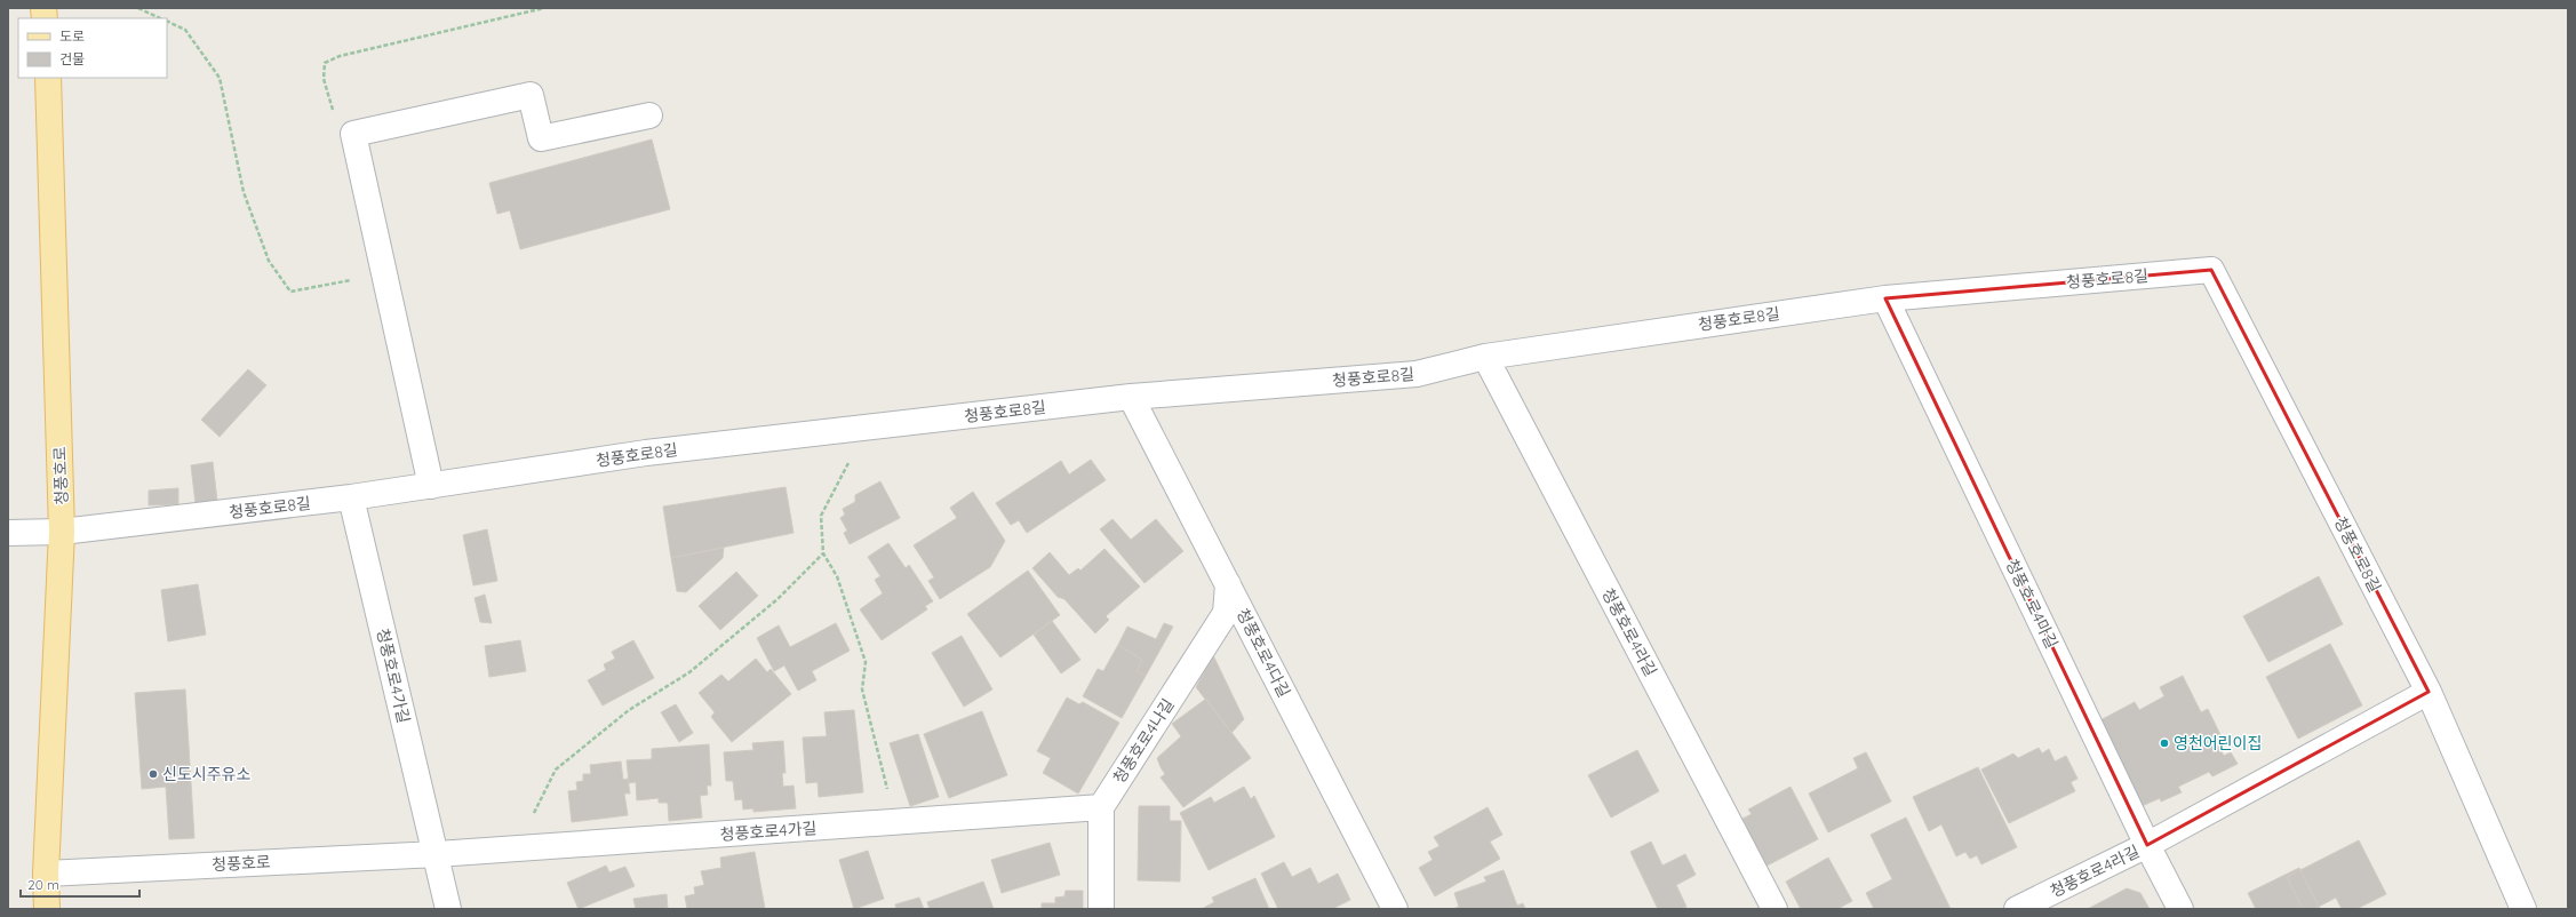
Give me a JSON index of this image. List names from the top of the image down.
{
  "streets": {
    "main road": ["청풍호로"],
    "street": [
      "청풍호로8길",
      "청풍호로4마길",
      "청풍호로4라길",
      "청풍호로4다길",
      "청풍호로4가길",
      "청풍호로4나길"
    ]
  },
  "crossings": [
    ["청풍호로8길", "청풍호로"],
    ["청풍호로8길", "청풍호로4마길"],
    ["청풍호로8길", "청풍호로4라길"],
    ["청풍호로8길", "청풍호로4다길"],
    ["청풍호로8길", "청풍호로4가길"],
    ["청풍호로", "청풍호로4가길"],
    ["청풍호로4마길", "청풍호로4라길"],
    ["청풍호로4다길", "청풍호로4나길"],
    ["청풍호로4가길", "청풍호로4나길"]
  ],
  "places": ["영천어린이집", "신도시주유소"],
  "legend": ["도로", "건물"],
  "scale_bar": "20 m"
}
